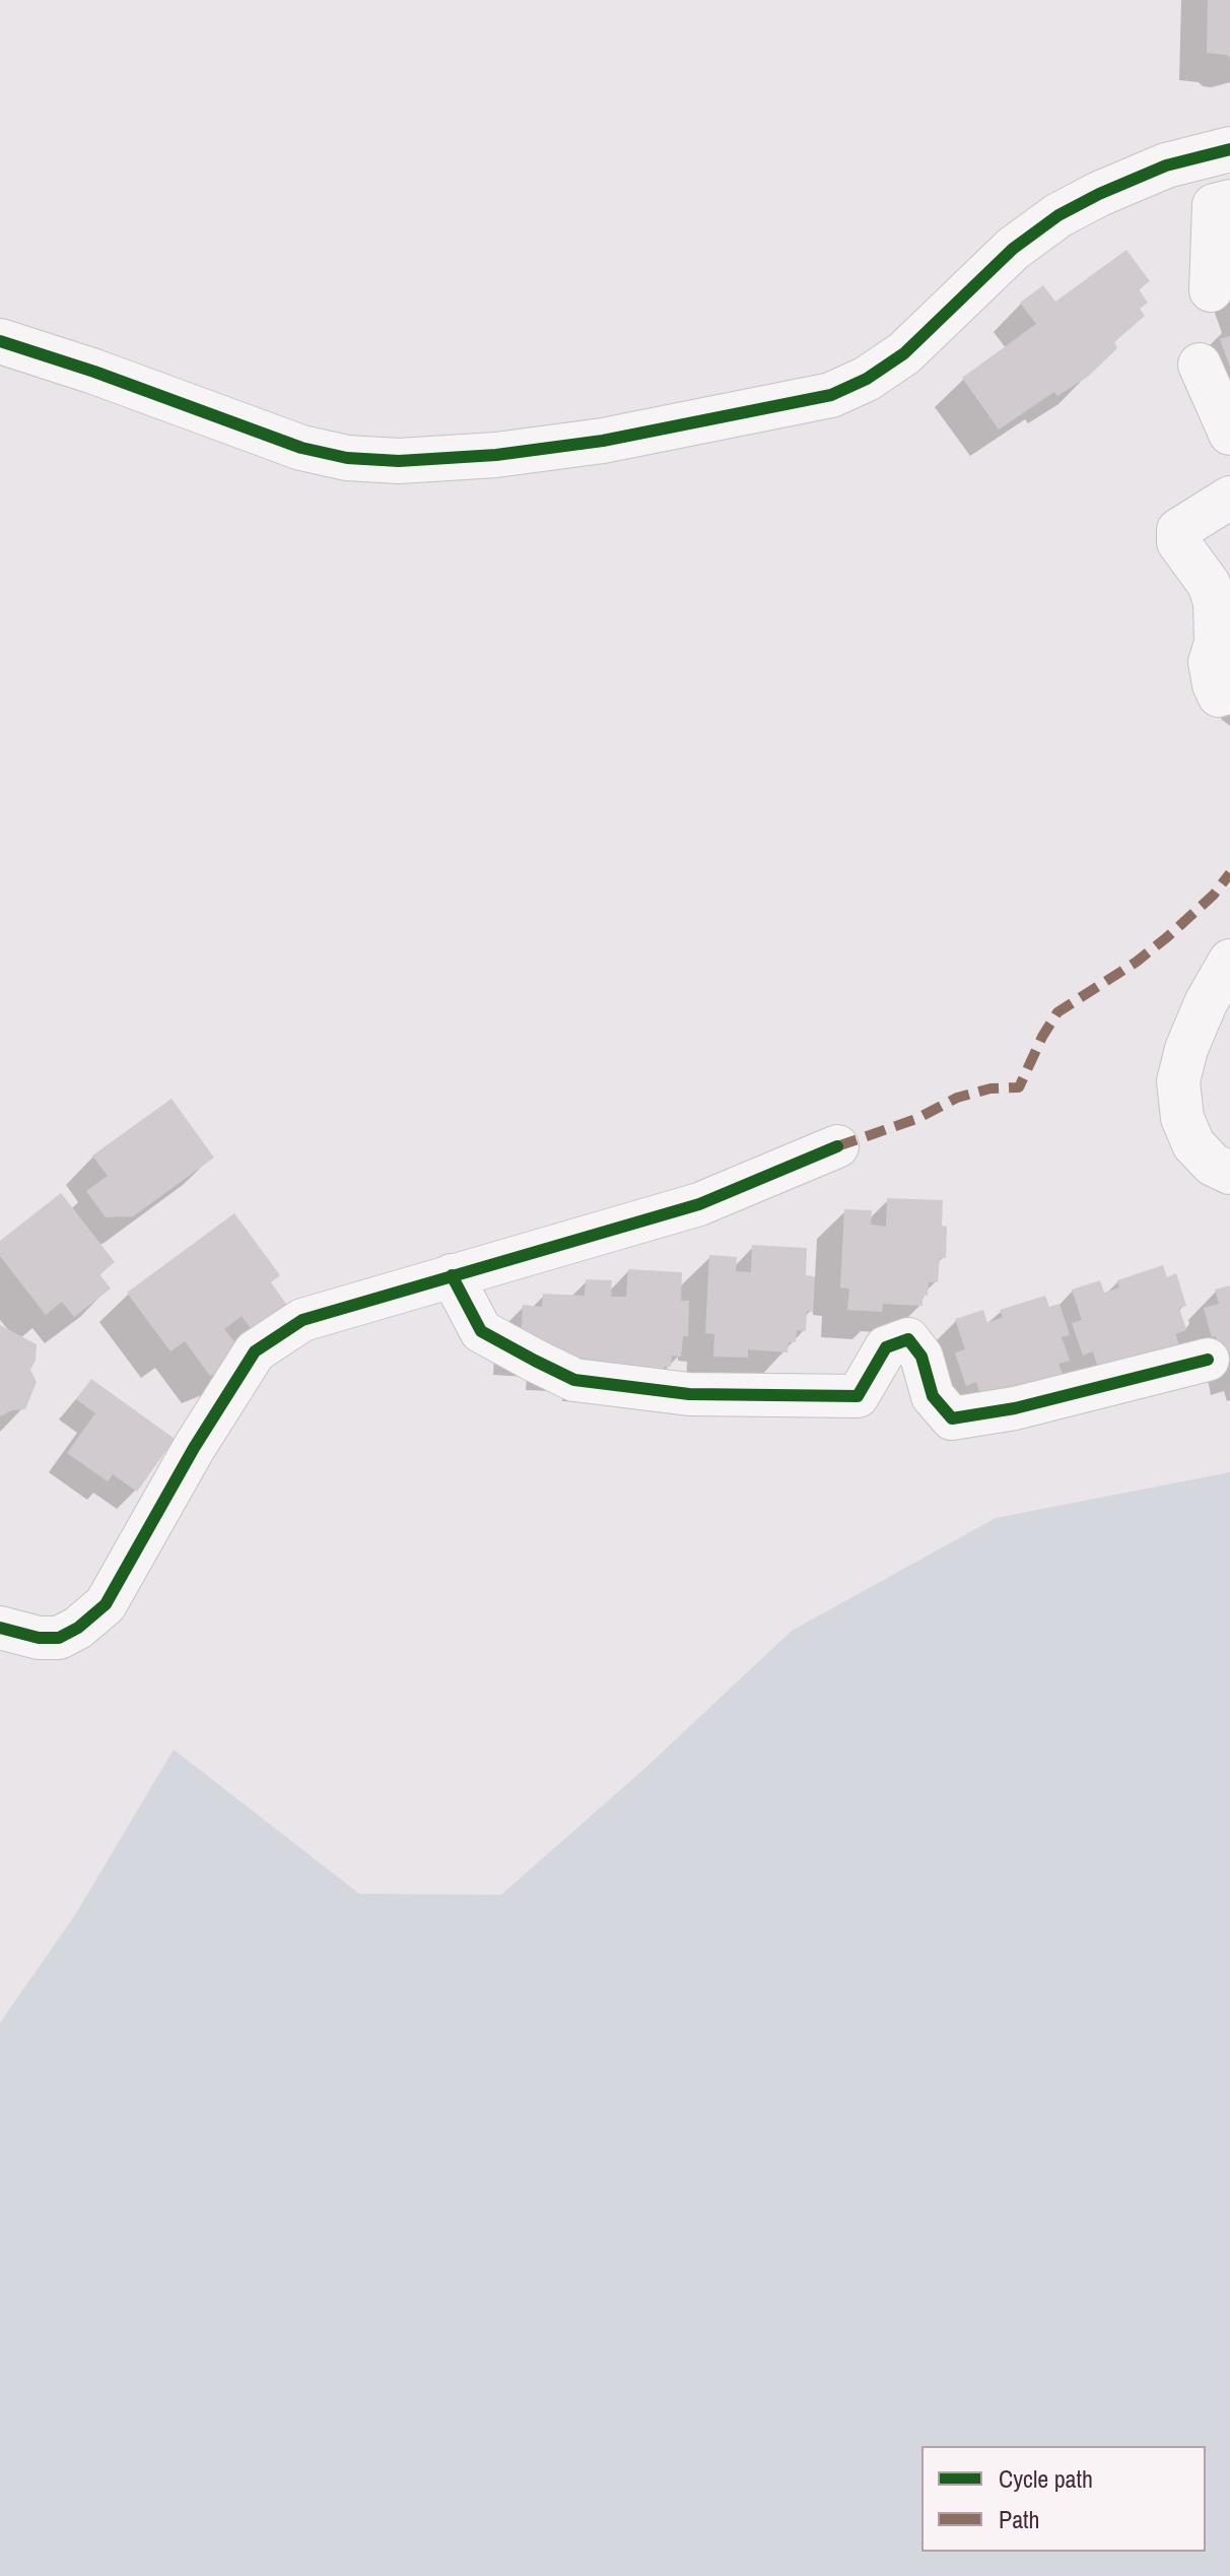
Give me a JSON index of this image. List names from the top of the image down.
{
  "legend": ["Cycle path", "Path"]
}
